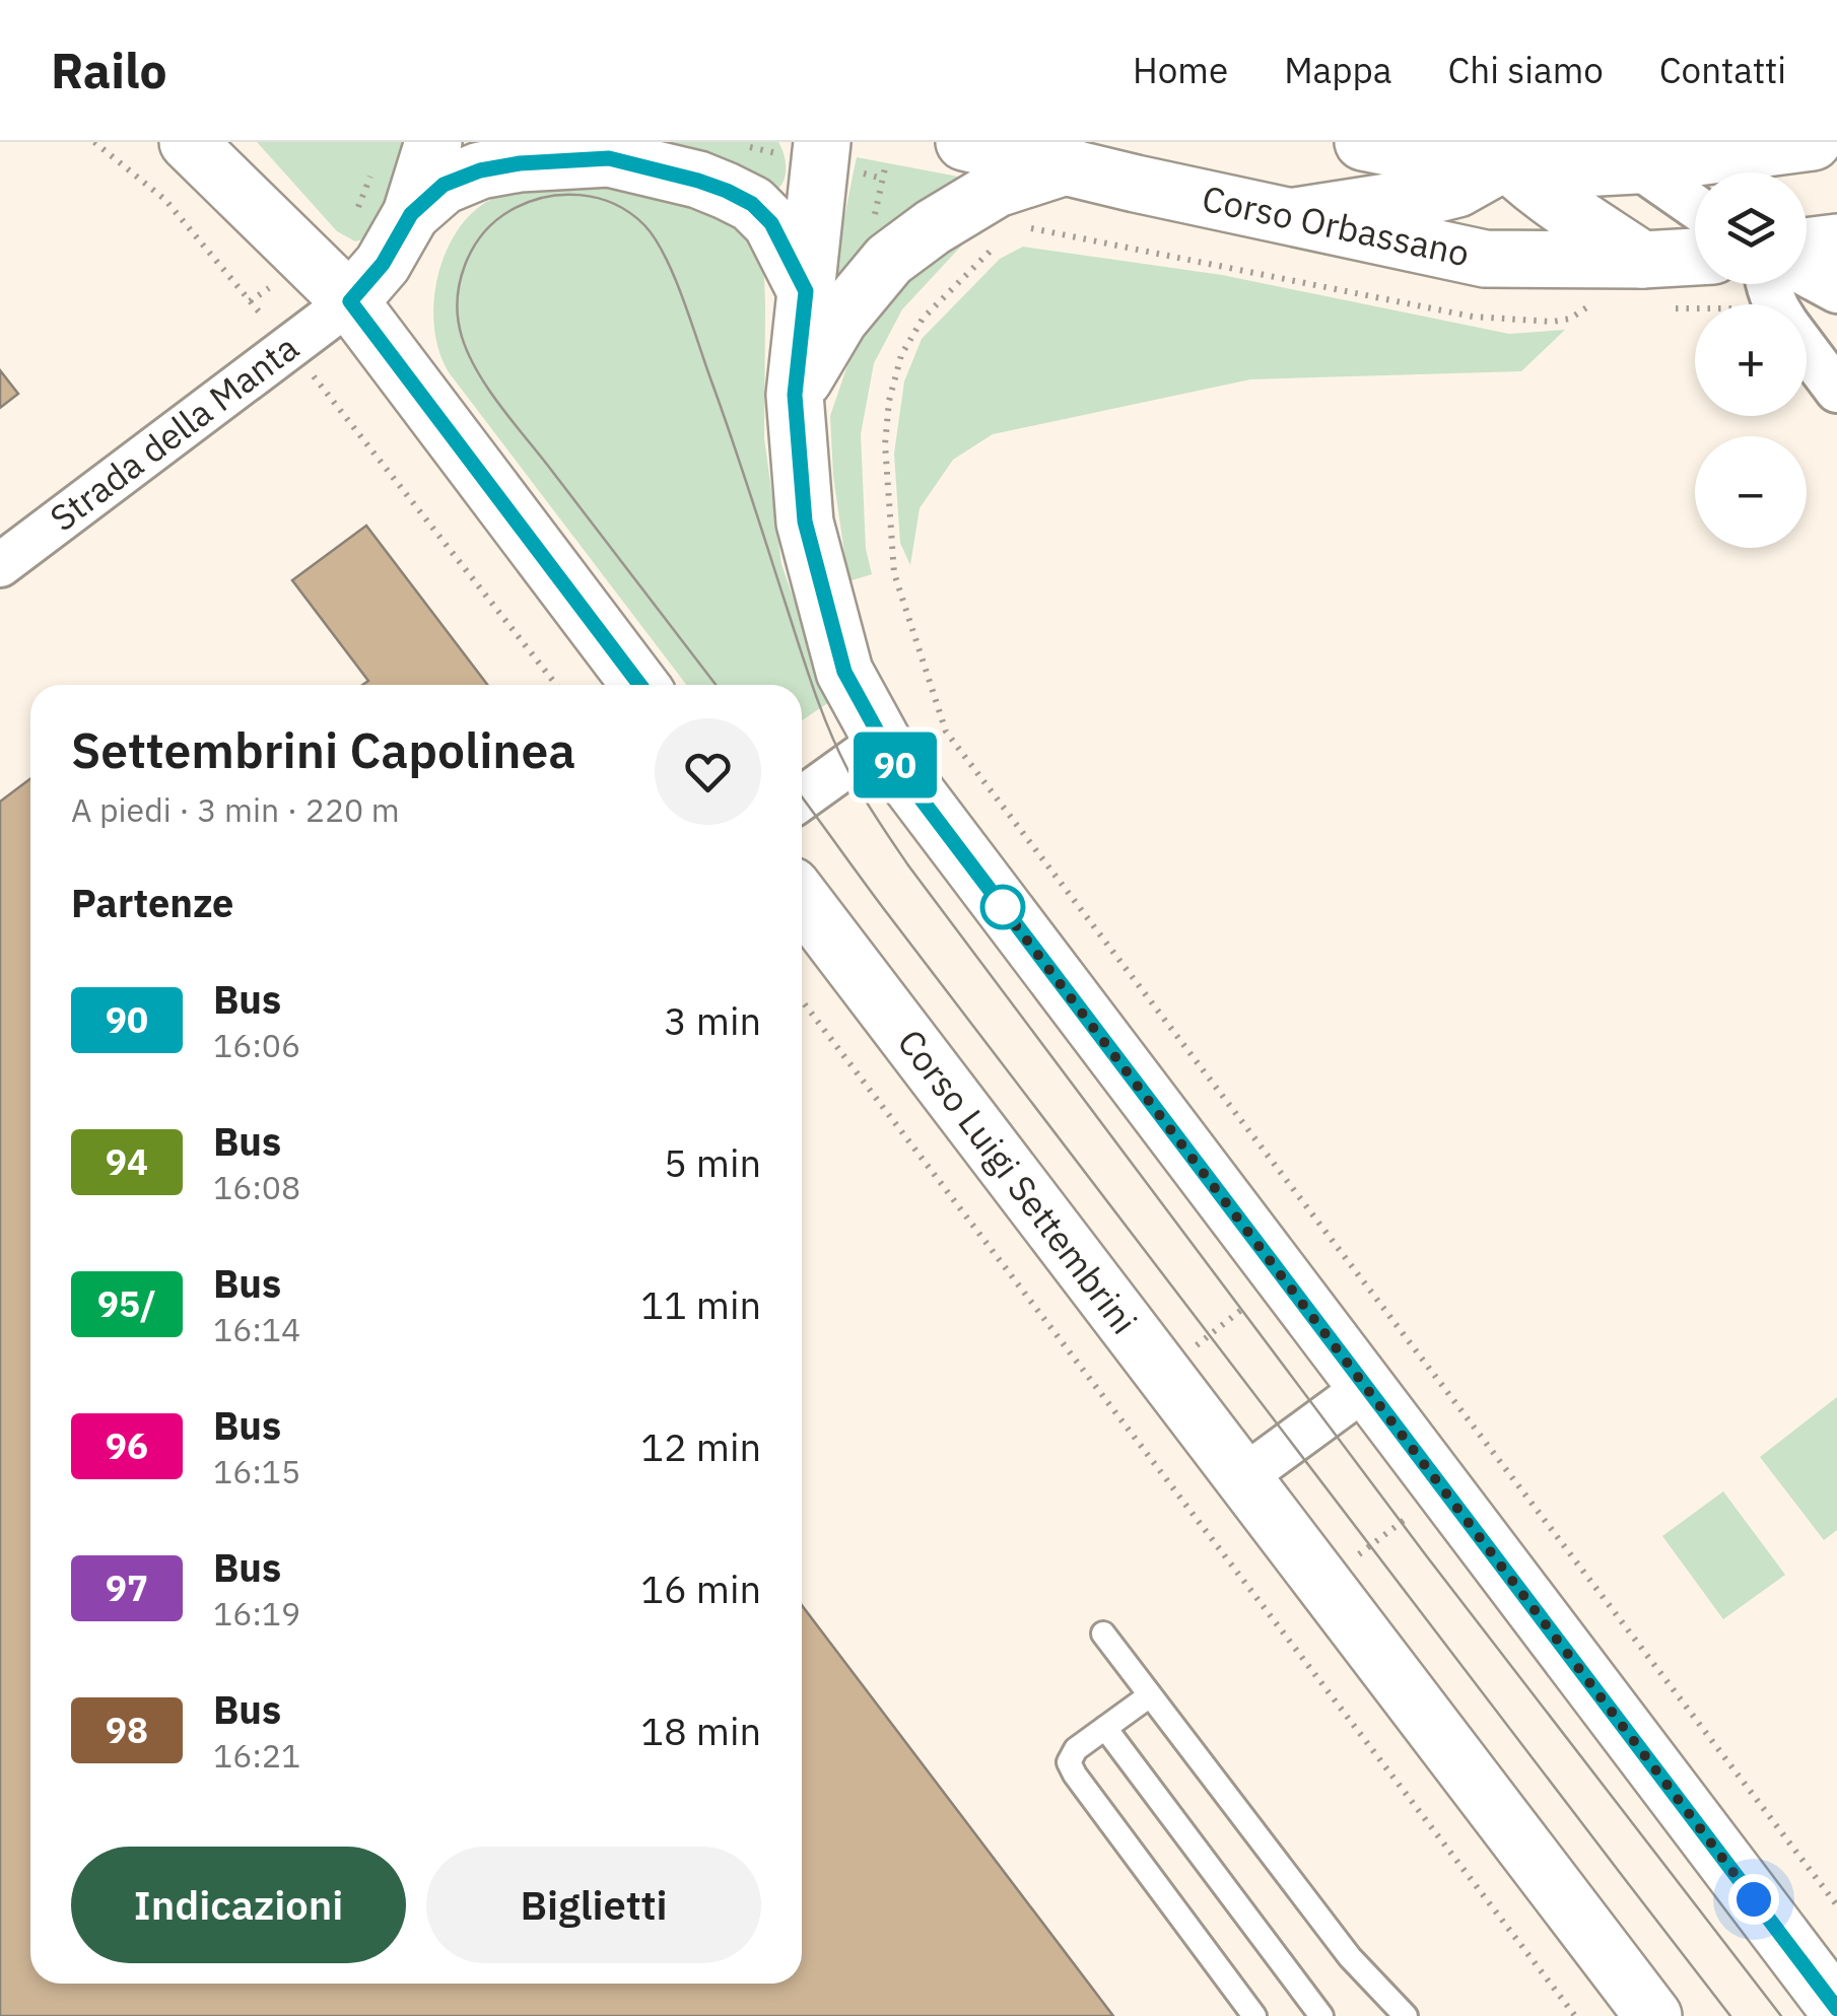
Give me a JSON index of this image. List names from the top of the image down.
{
  "streets": {
    "main road": ["Corso Orbassano", "Corso Luigi Settembrini"],
    "street": ["Strada della Manta"]
  },
  "lines": ["bus line 90"],
  "page": {
    "header": "Railo",
    "nav": [
      "Home",
      "Mappa",
      "Chi siamo",
      "Contatti"
    ],
    "on_map": "90",
    "map_buttons": ["+", "−"],
    "heading": [
      ["Settembrini Capolinea", "A piedi · 3 min · 220 m"],
      "Partenze"
    ],
    "list": [
      {
        "mark": "90",
        "name": "Bus",
        "note": "16:06",
        "value": "3 min"
      },
      {
        "mark": "94",
        "name": "Bus",
        "note": "16:08",
        "value": "5 min"
      },
      {
        "mark": "95/",
        "name": "Bus",
        "note": "16:14",
        "value": "11 min"
      },
      {
        "mark": "96",
        "name": "Bus",
        "note": "16:15",
        "value": "12 min"
      },
      {
        "mark": "97",
        "name": "Bus",
        "note": "16:19",
        "value": "16 min"
      },
      {
        "mark": "98",
        "name": "Bus",
        "note": "16:21",
        "value": "18 min"
      }
    ],
    "buttons": ["Indicazioni", "Biglietti"]
  }
}
